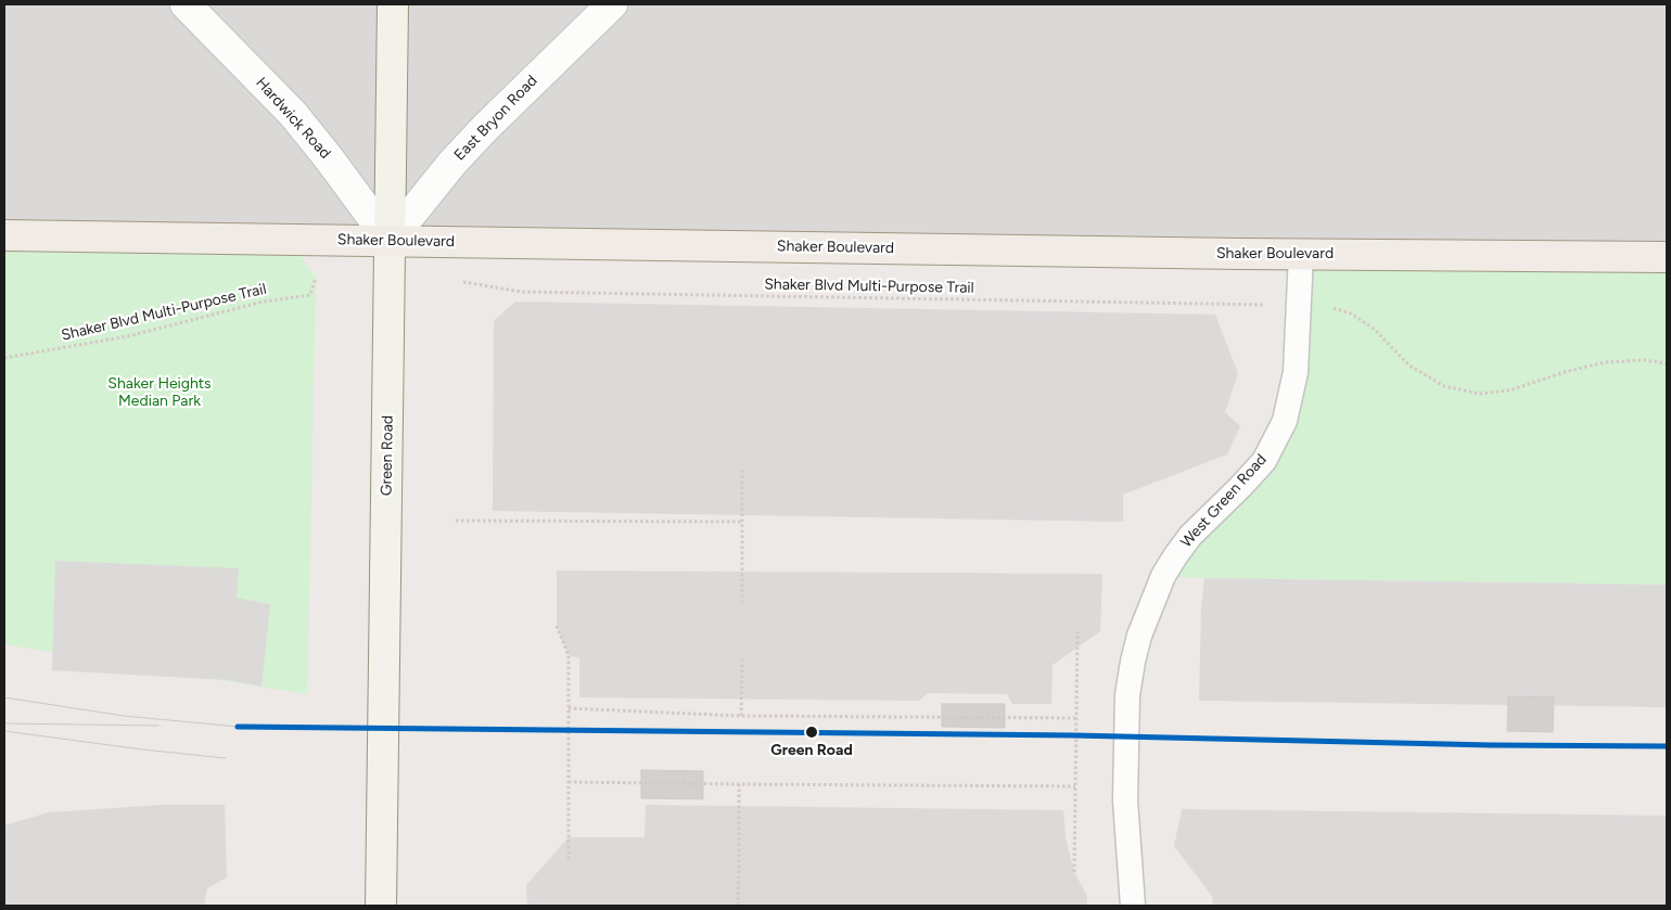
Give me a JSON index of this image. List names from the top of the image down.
{
  "streets": {
    "main road": ["Shaker Boulevard", "Green Road"],
    "street": ["Hardwick Road", "East Bryon Road"],
    "lane": ["West Green Road"],
    "path": ["Shaker Blvd Multi-Purpose Trail"]
  },
  "crossings": [
    ["Hardwick Road", "East Bryon Road"],
    ["Hardwick Road", "Shaker Boulevard"],
    ["Hardwick Road", "Green Road"],
    ["East Bryon Road", "Shaker Boulevard"],
    ["East Bryon Road", "Green Road"],
    ["Shaker Boulevard", "Green Road"],
    ["Shaker Boulevard", "West Green Road"]
  ],
  "parks": ["Shaker Heights Median Park"],
  "places": ["Green Road"]
}
